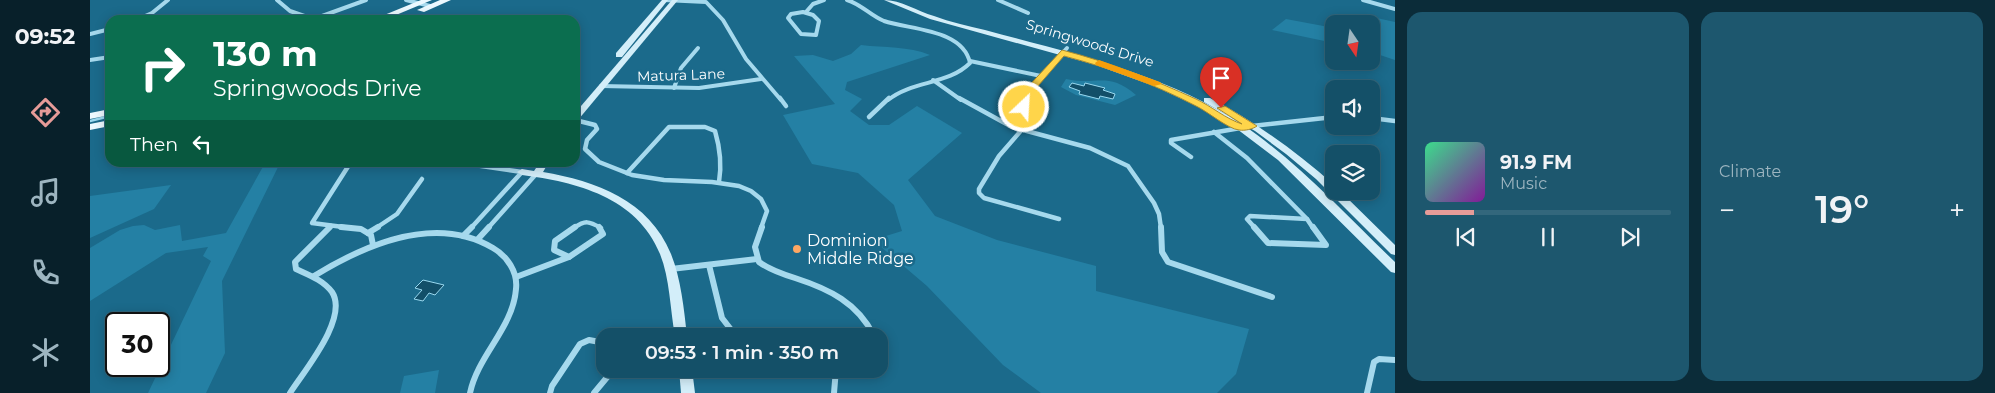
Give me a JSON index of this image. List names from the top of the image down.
{
  "streets": {
    "street": ["Springwoods Drive", "Matura Lane"]
  },
  "places": ["Dominion Middle Ridge"],
  "north": "bottom",
  "page": {
    "tabs": "09:52",
    "tile": "Climate",
    "turn": ["130 m", "Springwoods Drive"],
    "then": "Then",
    "song": ["91.9 FM", "Music"],
    "heat": ["−", "19°", "+"],
    "limit": "30",
    "trip": "09:53 · 1 min · 350 m"
  }
}
